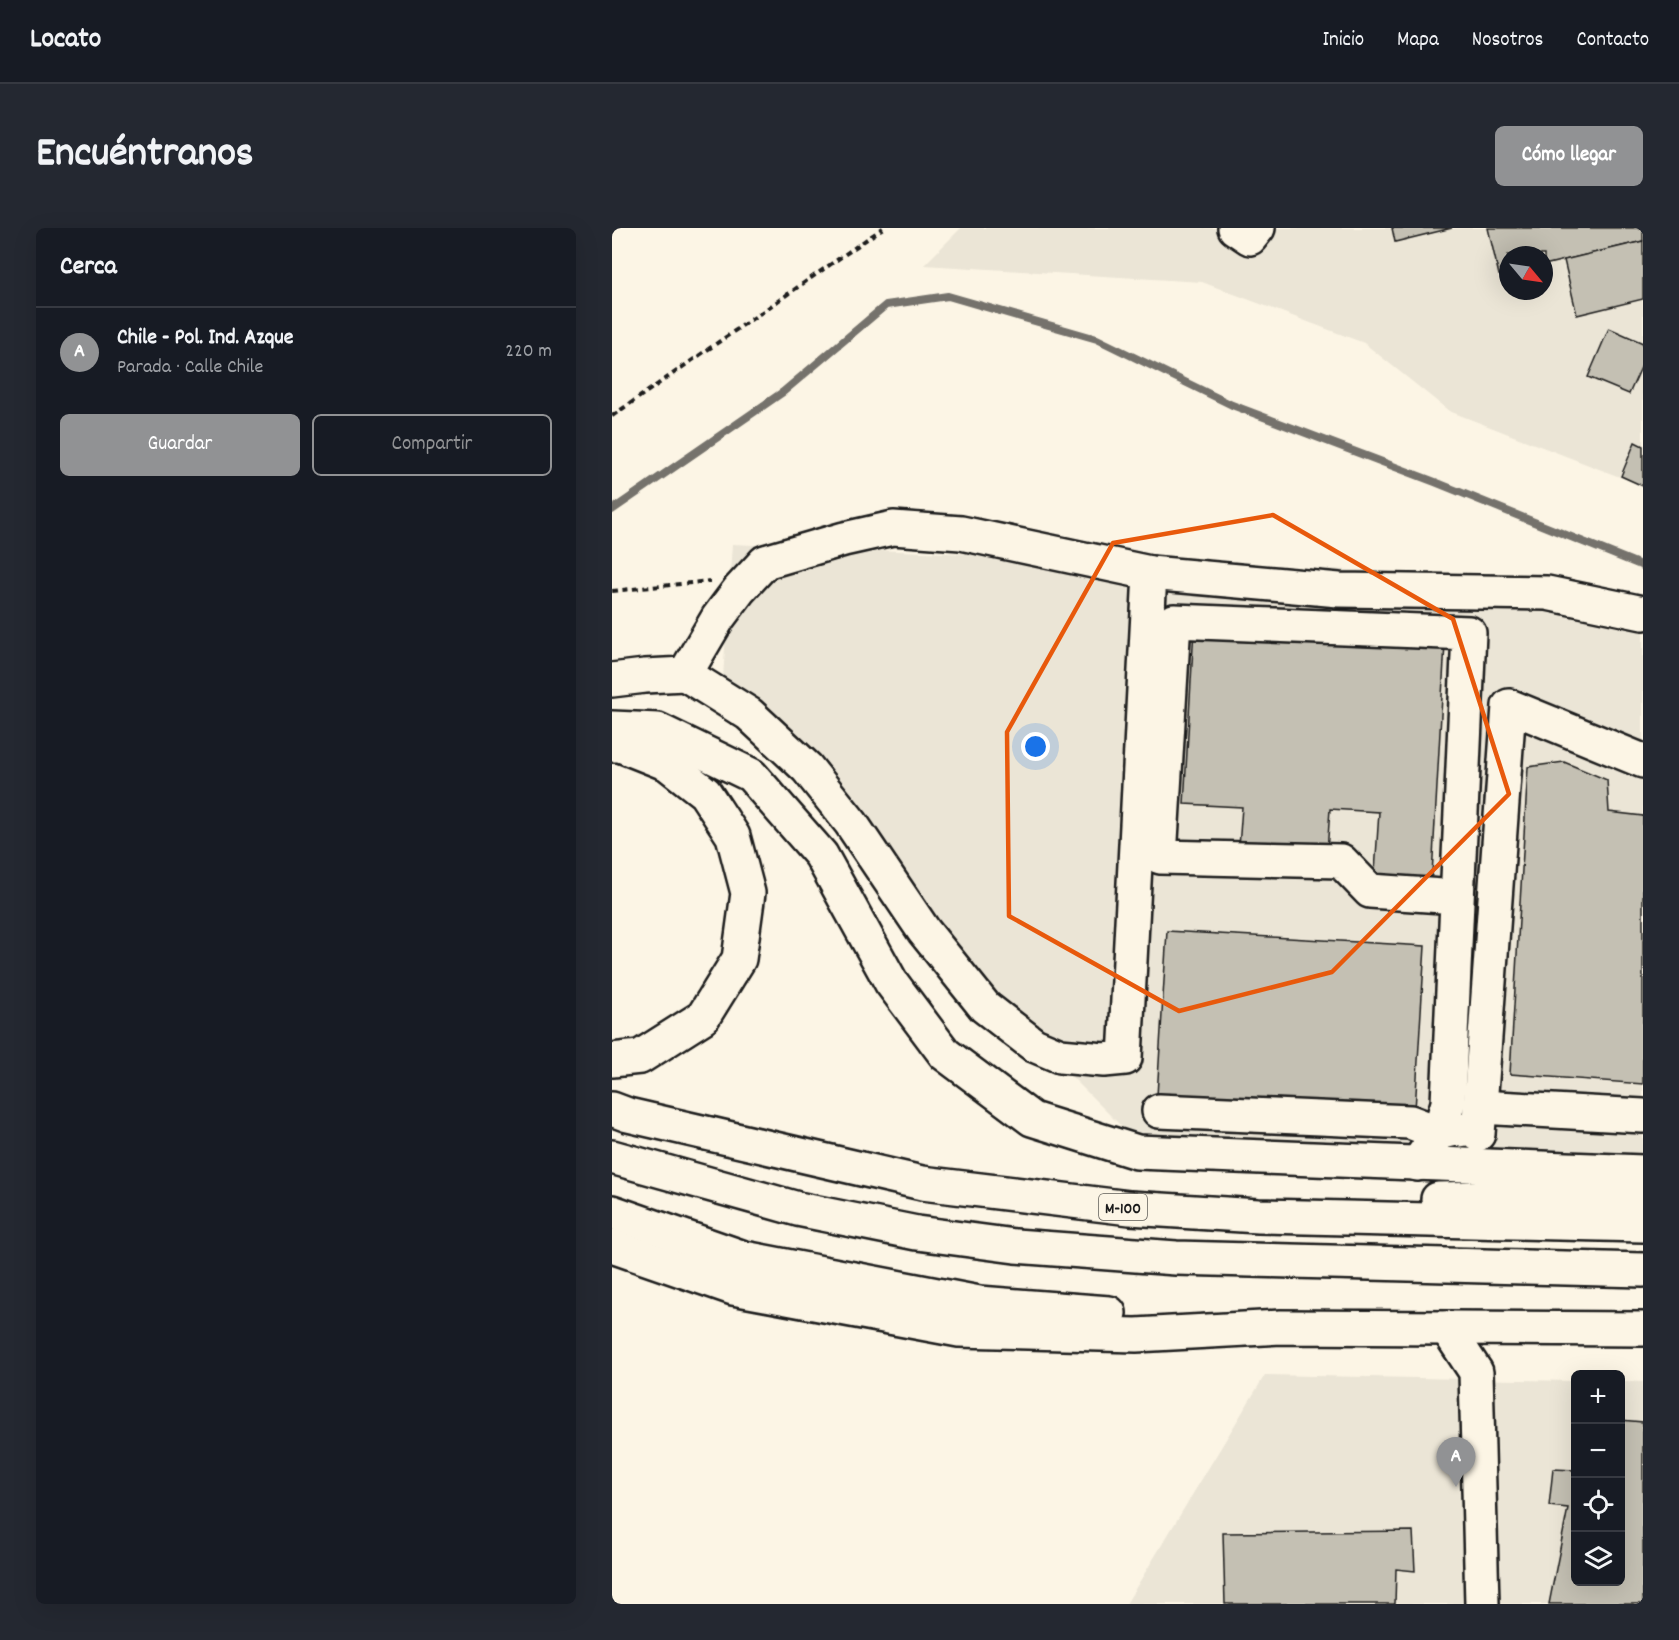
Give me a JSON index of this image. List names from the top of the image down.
{
  "streets": {
    "main road": ["M-100"]
  },
  "north": "bottom right",
  "page": {
    "header": "Locato",
    "nav": [
      "Inicio",
      "Mapa",
      "Nosotros",
      "Contacto"
    ],
    "title": "Encuéntranos",
    "buttons": [
      "Cómo llegar",
      ["Guardar", "Compartir"]
    ],
    "heading": "Cerca",
    "list": [
      {
        "mark": "A",
        "name": "Chile - Pol. Ind. Azque",
        "note": "Parada · Calle Chile",
        "value": "220 m"
      }
    ],
    "map_buttons": ["+", "−"],
    "pins": "A"
  }
}
